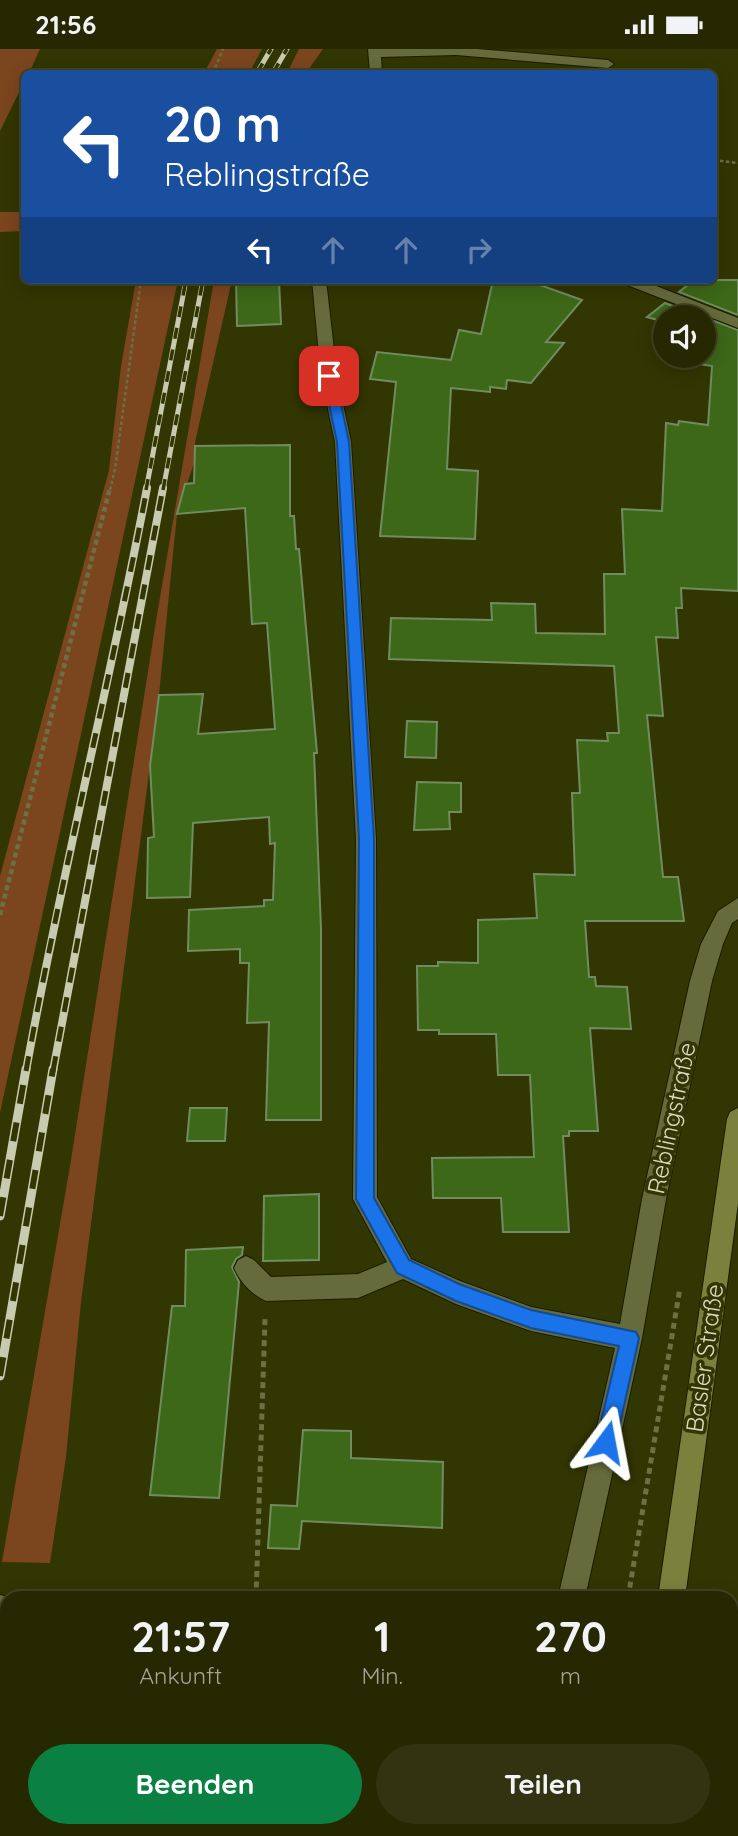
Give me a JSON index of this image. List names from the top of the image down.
{
  "streets": {
    "main road": ["Basler Straße"],
    "street": ["Reblingstraße"]
  },
  "page": {
    "status": "21:56",
    "turn": ["20 m", "Reblingstraße"],
    "eta": [
      "21:57",
      "Ankunft",
      "1",
      "Min.",
      "270",
      "m"
    ],
    "buttons": ["Beenden", "Teilen"]
  }
}
